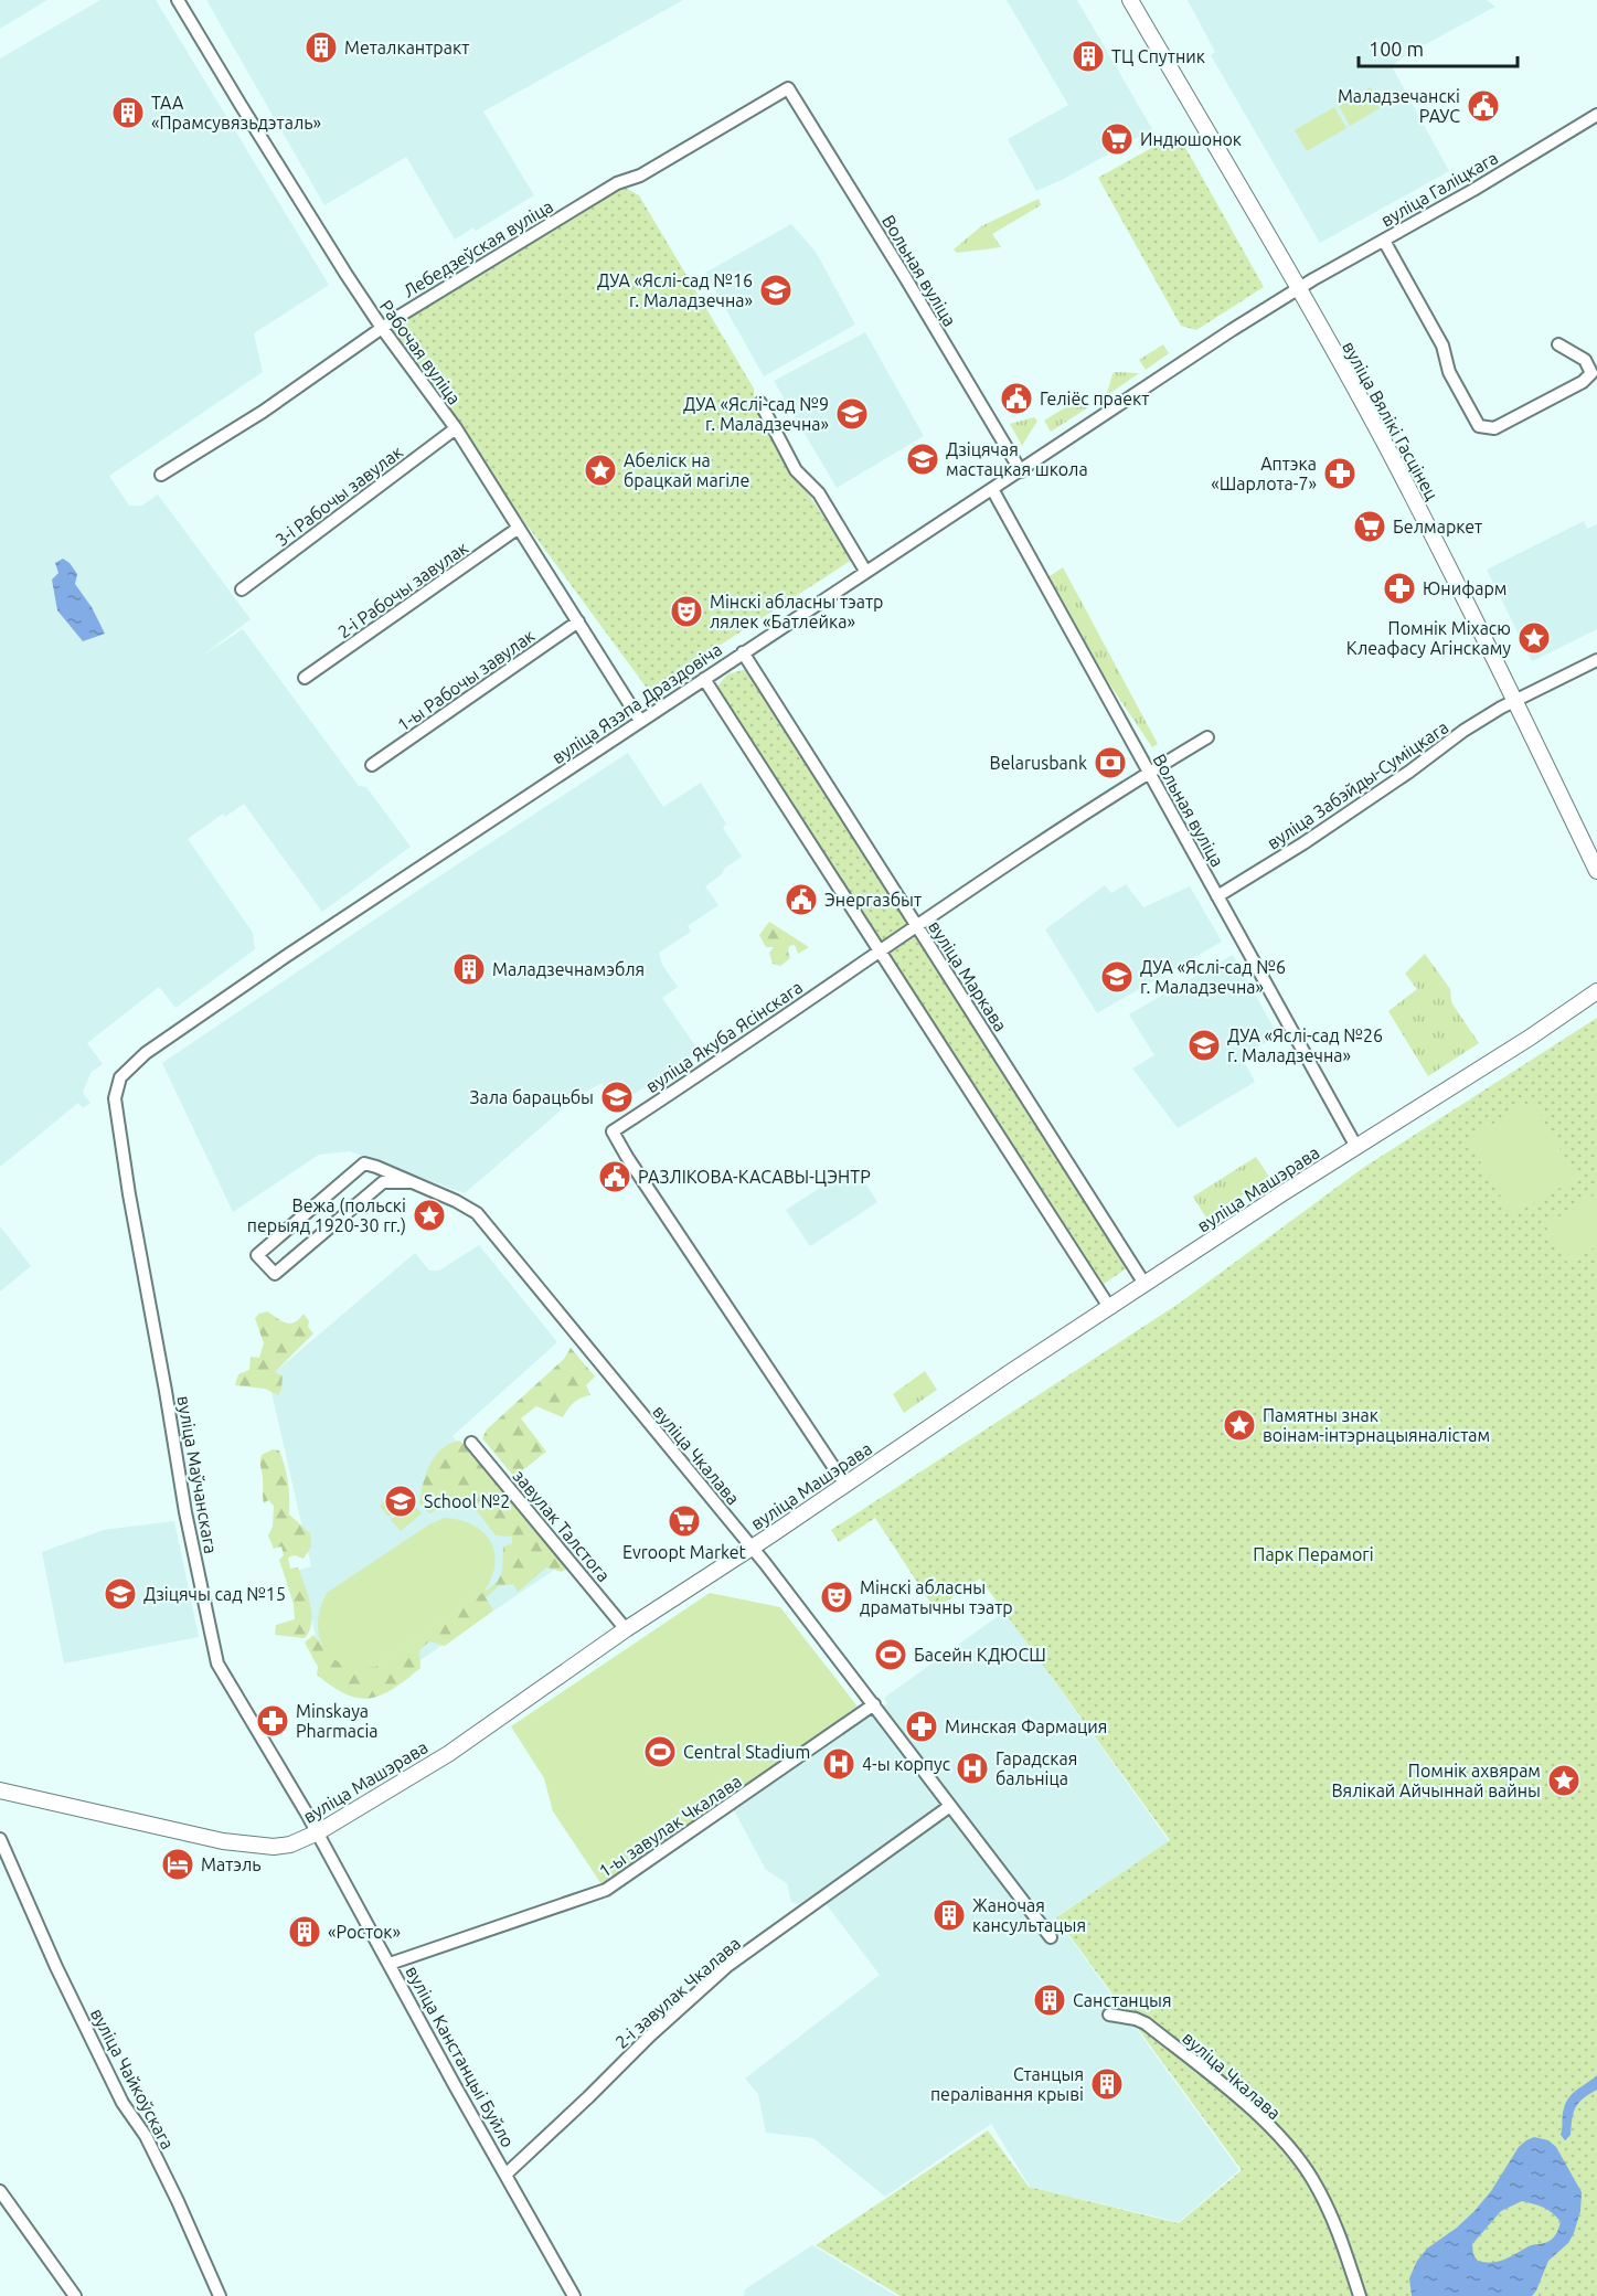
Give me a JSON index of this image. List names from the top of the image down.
{
  "streets": {
    "main road": ["вуліца Вялікі Гасцінец", "вуліца Машэрава"],
    "street": [
      "вуліца Галіцкага",
      "Лебедзеўская вуліца",
      "Вольная вуліца",
      "Рабочая вуліца",
      "3-і Рабочы завулак",
      "2-і Рабочы завулак",
      "1-ы Рабочы завулак",
      "вуліца Язэпа Драздовіча",
      "вуліца Забэйды-Суміцкага",
      "вуліца Маркава",
      "вуліца Якуба Ясінскага",
      "вуліца Чкалава",
      "вуліца Маўчанскага",
      "завулак Талстога",
      "1-ы завулак Чкалава",
      "2-і завулак Чкалава",
      "вуліца Канстанцыі Буйло",
      "вуліца Чайкоўскага"
    ]
  },
  "crossings": [
    ["вуліца Галіцкага", "вуліца Вялікі Гасцінец"],
    ["вуліца Галіцкага", "вуліца Язэпа Драздовіча"],
    ["Лебедзеўская вуліца", "Вольная вуліца"],
    ["Лебедзеўская вуліца", "Рабочая вуліца"],
    ["Вольная вуліца", "вуліца Язэпа Драздовіча"],
    ["Вольная вуліца", "вуліца Забэйды-Суміцкага"],
    ["Вольная вуліца", "вуліца Якуба Ясінскага"],
    ["Вольная вуліца", "вуліца Машэрава"],
    ["Рабочая вуліца", "3-і Рабочы завулак"],
    ["Рабочая вуліца", "2-і Рабочы завулак"],
    ["Рабочая вуліца", "1-ы Рабочы завулак"],
    ["Рабочая вуліца", "вуліца Язэпа Драздовіча"],
    ["вуліца Вялікі Гасцінец", "вуліца Язэпа Драздовіча"],
    ["вуліца Вялікі Гасцінец", "вуліца Забэйды-Суміцкага"],
    ["вуліца Язэпа Драздовіча", "вуліца Маркава"],
    ["вуліца Язэпа Драздовіча", "вуліца Маўчанскага"],
    ["вуліца Маркава", "вуліца Якуба Ясінскага"],
    ["вуліца Маркава", "вуліца Машэрава"],
    ["вуліца Якуба Ясінскага", "вуліца Машэрава"],
    ["вуліца Машэрава", "вуліца Чкалава"],
    ["вуліца Машэрава", "вуліца Маўчанскага"],
    ["вуліца Машэрава", "завулак Талстога"],
    ["вуліца Машэрава", "вуліца Канстанцыі Буйло"],
    ["вуліца Чкалава", "1-ы завулак Чкалава"],
    ["вуліца Чкалава", "2-і завулак Чкалава"],
    ["вуліца Маўчанскага", "вуліца Канстанцыі Буйло"],
    ["1-ы завулак Чкалава", "вуліца Канстанцыі Буйло"],
    ["2-і завулак Чкалава", "вуліца Канстанцыі Буйло"]
  ],
  "parks": ["Парк Перамогі"],
  "places": {
    "building": [
      "Металкантракт",
      "ТЦ Спутник",
      "ТАА «Прамсувязьдэталь»",
      "Маладзечнамэбля",
      "Жаночая кансультацыя",
      "«Росток»",
      "Санстанцыя",
      "Станцыя пералівання крыві"
    ],
    "public building": [
      "Маладзечанскі РАУС",
      "Геліёс праект",
      "Энергазбыт",
      "РАЗЛІКОВА-КАСАВЫ-ЦЭНТР"
    ],
    "supermarket": ["Индюшонок", "Белмаркет", "Evroopt Market"],
    "school or university": [
      "ДУА «Яслі-сад №16 г. Маладзечна»",
      "ДУА «Яслі-сад №9 г. Маладзечна»",
      "Дзіцячая мастацкая школа",
      "ДУА «Яслі-сад №6 г. Маладзечна»",
      "ДУА «Яслі-сад №26 г. Маладзечна»",
      "Зала барацьбы",
      "School №2",
      "Дзіцячы сад №15"
    ],
    "place": [
      "Абеліск на брацкай магіле",
      "Помнік Міхасю Клеафасу Агінскаму",
      "Вежа (польскі перыяд 1920-30 гг.)",
      "Памятны знак воінам-інтэрнацыяналістам",
      "Помнік ахвярам Вялікай Айчыннай вайны"
    ],
    "pharmacy": [
      "Аптэка «Шарлота-7»",
      "Юнифарм",
      "Minskaya Pharmacia",
      "Минская Фармация"
    ],
    "theatre": ["Мінскі абласны тэатр лялек «Батлейка»", "Мінскі абласны драматычны тэатр"],
    "bank": ["Belarusbank"],
    "sports": ["Басейн КДЮСШ", "Central Stadium"],
    "hospital": ["4-ы корпус", "Гарадская бальніца"],
    "hotel": ["Матэль"]
  },
  "scale_bar": "100 m"
}
